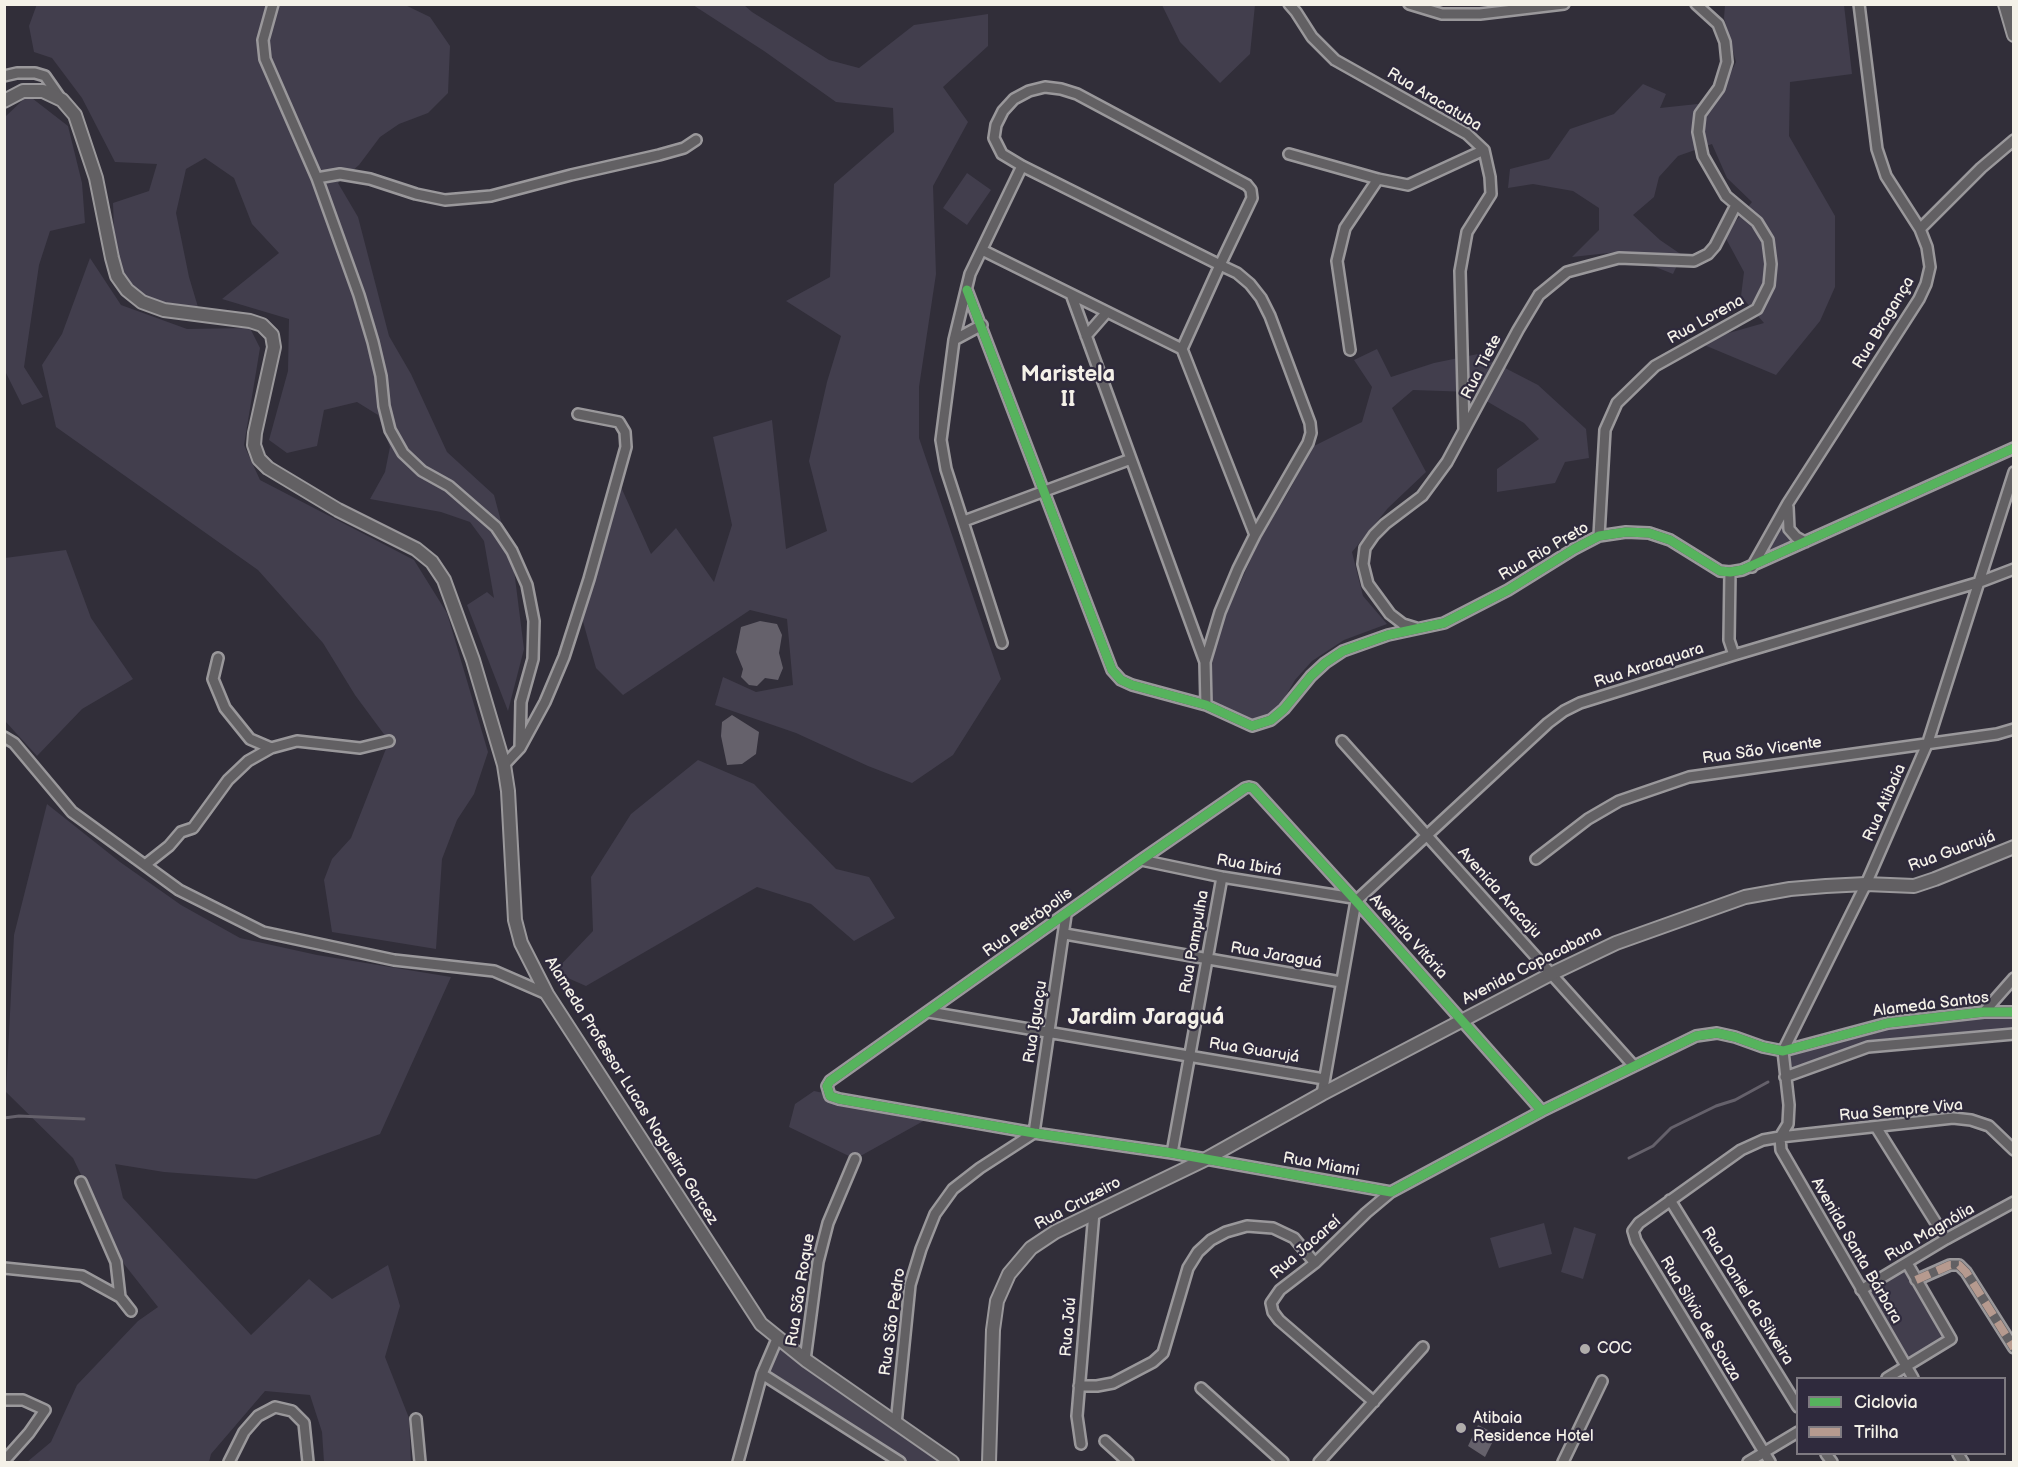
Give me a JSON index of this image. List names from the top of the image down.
{
  "streets": {
    "main road": [
      "Rua Guarujá",
      "Avenida Copacabana",
      "Alameda Professor Lucas Nogueira Garcez",
      "Rua Cruzeiro"
    ],
    "street": [
      "Rua Aracatuba",
      "Rua Lorena",
      "Rua Bragança",
      "Rua Tiete",
      "Rua Rio Preto",
      "Rua Araraquara",
      "Rua São Vicente",
      "Rua Atibaia",
      "Rua Ibirá",
      "Avenida Aracaju",
      "Rua Petrópolis",
      "Avenida Vitória",
      "Rua Pampulha",
      "Rua Jaraguá",
      "Alameda Santos",
      "Rua Iguaçu",
      "Rua Sempre Viva",
      "Rua Miami",
      "Rua Magnólia",
      "Rua Jacareí",
      "Avenida Santa Bárbara",
      "Rua São Roque",
      "Rua Daniel da Silveira",
      "Rua Silvio de Souza",
      "Rua São Pedro",
      "Rua Jaú"
    ]
  },
  "crossings": [
    ["Rua Aracatuba", "Rua Tiete"],
    ["Rua Lorena", "Rua Tiete"],
    ["Rua Lorena", "Rua Rio Preto"],
    ["Rua Tiete", "Rua Rio Preto"],
    ["Rua Araraquara", "Rua Atibaia"],
    ["Rua Araraquara", "Rua Ibirá"],
    ["Rua Araraquara", "Avenida Aracaju"],
    ["Rua Araraquara", "Avenida Vitória"],
    ["Rua São Vicente", "Rua Atibaia"],
    ["Rua Atibaia", "Rua Guarujá"],
    ["Rua Atibaia", "Avenida Copacabana"],
    ["Rua Atibaia", "Alameda Santos"],
    ["Rua Guarujá", "Rua Petrópolis"],
    ["Rua Guarujá", "Rua Pampulha"],
    ["Rua Guarujá", "Avenida Copacabana"],
    ["Rua Guarujá", "Rua Iguaçu"],
    ["Rua Ibirá", "Rua Petrópolis"],
    ["Rua Ibirá", "Avenida Vitória"],
    ["Rua Ibirá", "Rua Pampulha"],
    ["Avenida Aracaju", "Avenida Copacabana"],
    ["Rua Petrópolis", "Avenida Vitória"],
    ["Rua Petrópolis", "Rua Iguaçu"],
    ["Rua Petrópolis", "Rua Miami"],
    ["Avenida Vitória", "Avenida Copacabana"],
    ["Rua Pampulha", "Rua Jaraguá"],
    ["Rua Pampulha", "Rua Miami"],
    ["Rua Jaraguá", "Rua Iguaçu"],
    ["Avenida Copacabana", "Rua Miami"],
    ["Avenida Copacabana", "Rua Cruzeiro"],
    ["Rua Iguaçu", "Rua Miami"],
    ["Rua Iguaçu", "Rua São Pedro"],
    ["Alameda Professor Lucas Nogueira Garcez", "Rua São Roque"],
    ["Alameda Professor Lucas Nogueira Garcez", "Rua São Pedro"],
    ["Rua Sempre Viva", "Avenida Santa Bárbara"],
    ["Rua Sempre Viva", "Rua Daniel da Silveira"],
    ["Rua Sempre Viva", "Rua Silvio de Souza"],
    ["Rua Miami", "Rua Cruzeiro"],
    ["Rua Miami", "Rua Jacareí"],
    ["Rua Miami", "Rua São Pedro"],
    ["Rua Cruzeiro", "Rua Jaú"],
    ["Rua Magnólia", "Avenida Santa Bárbara"],
    ["Rua Daniel da Silveira", "Rua Silvio de Souza"]
  ],
  "districts": ["Maristela II", "Jardim Jaraguá"],
  "places": ["COC", "Atibaia Residence Hotel"],
  "legend": ["Ciclovia", "Trilha"]
}
